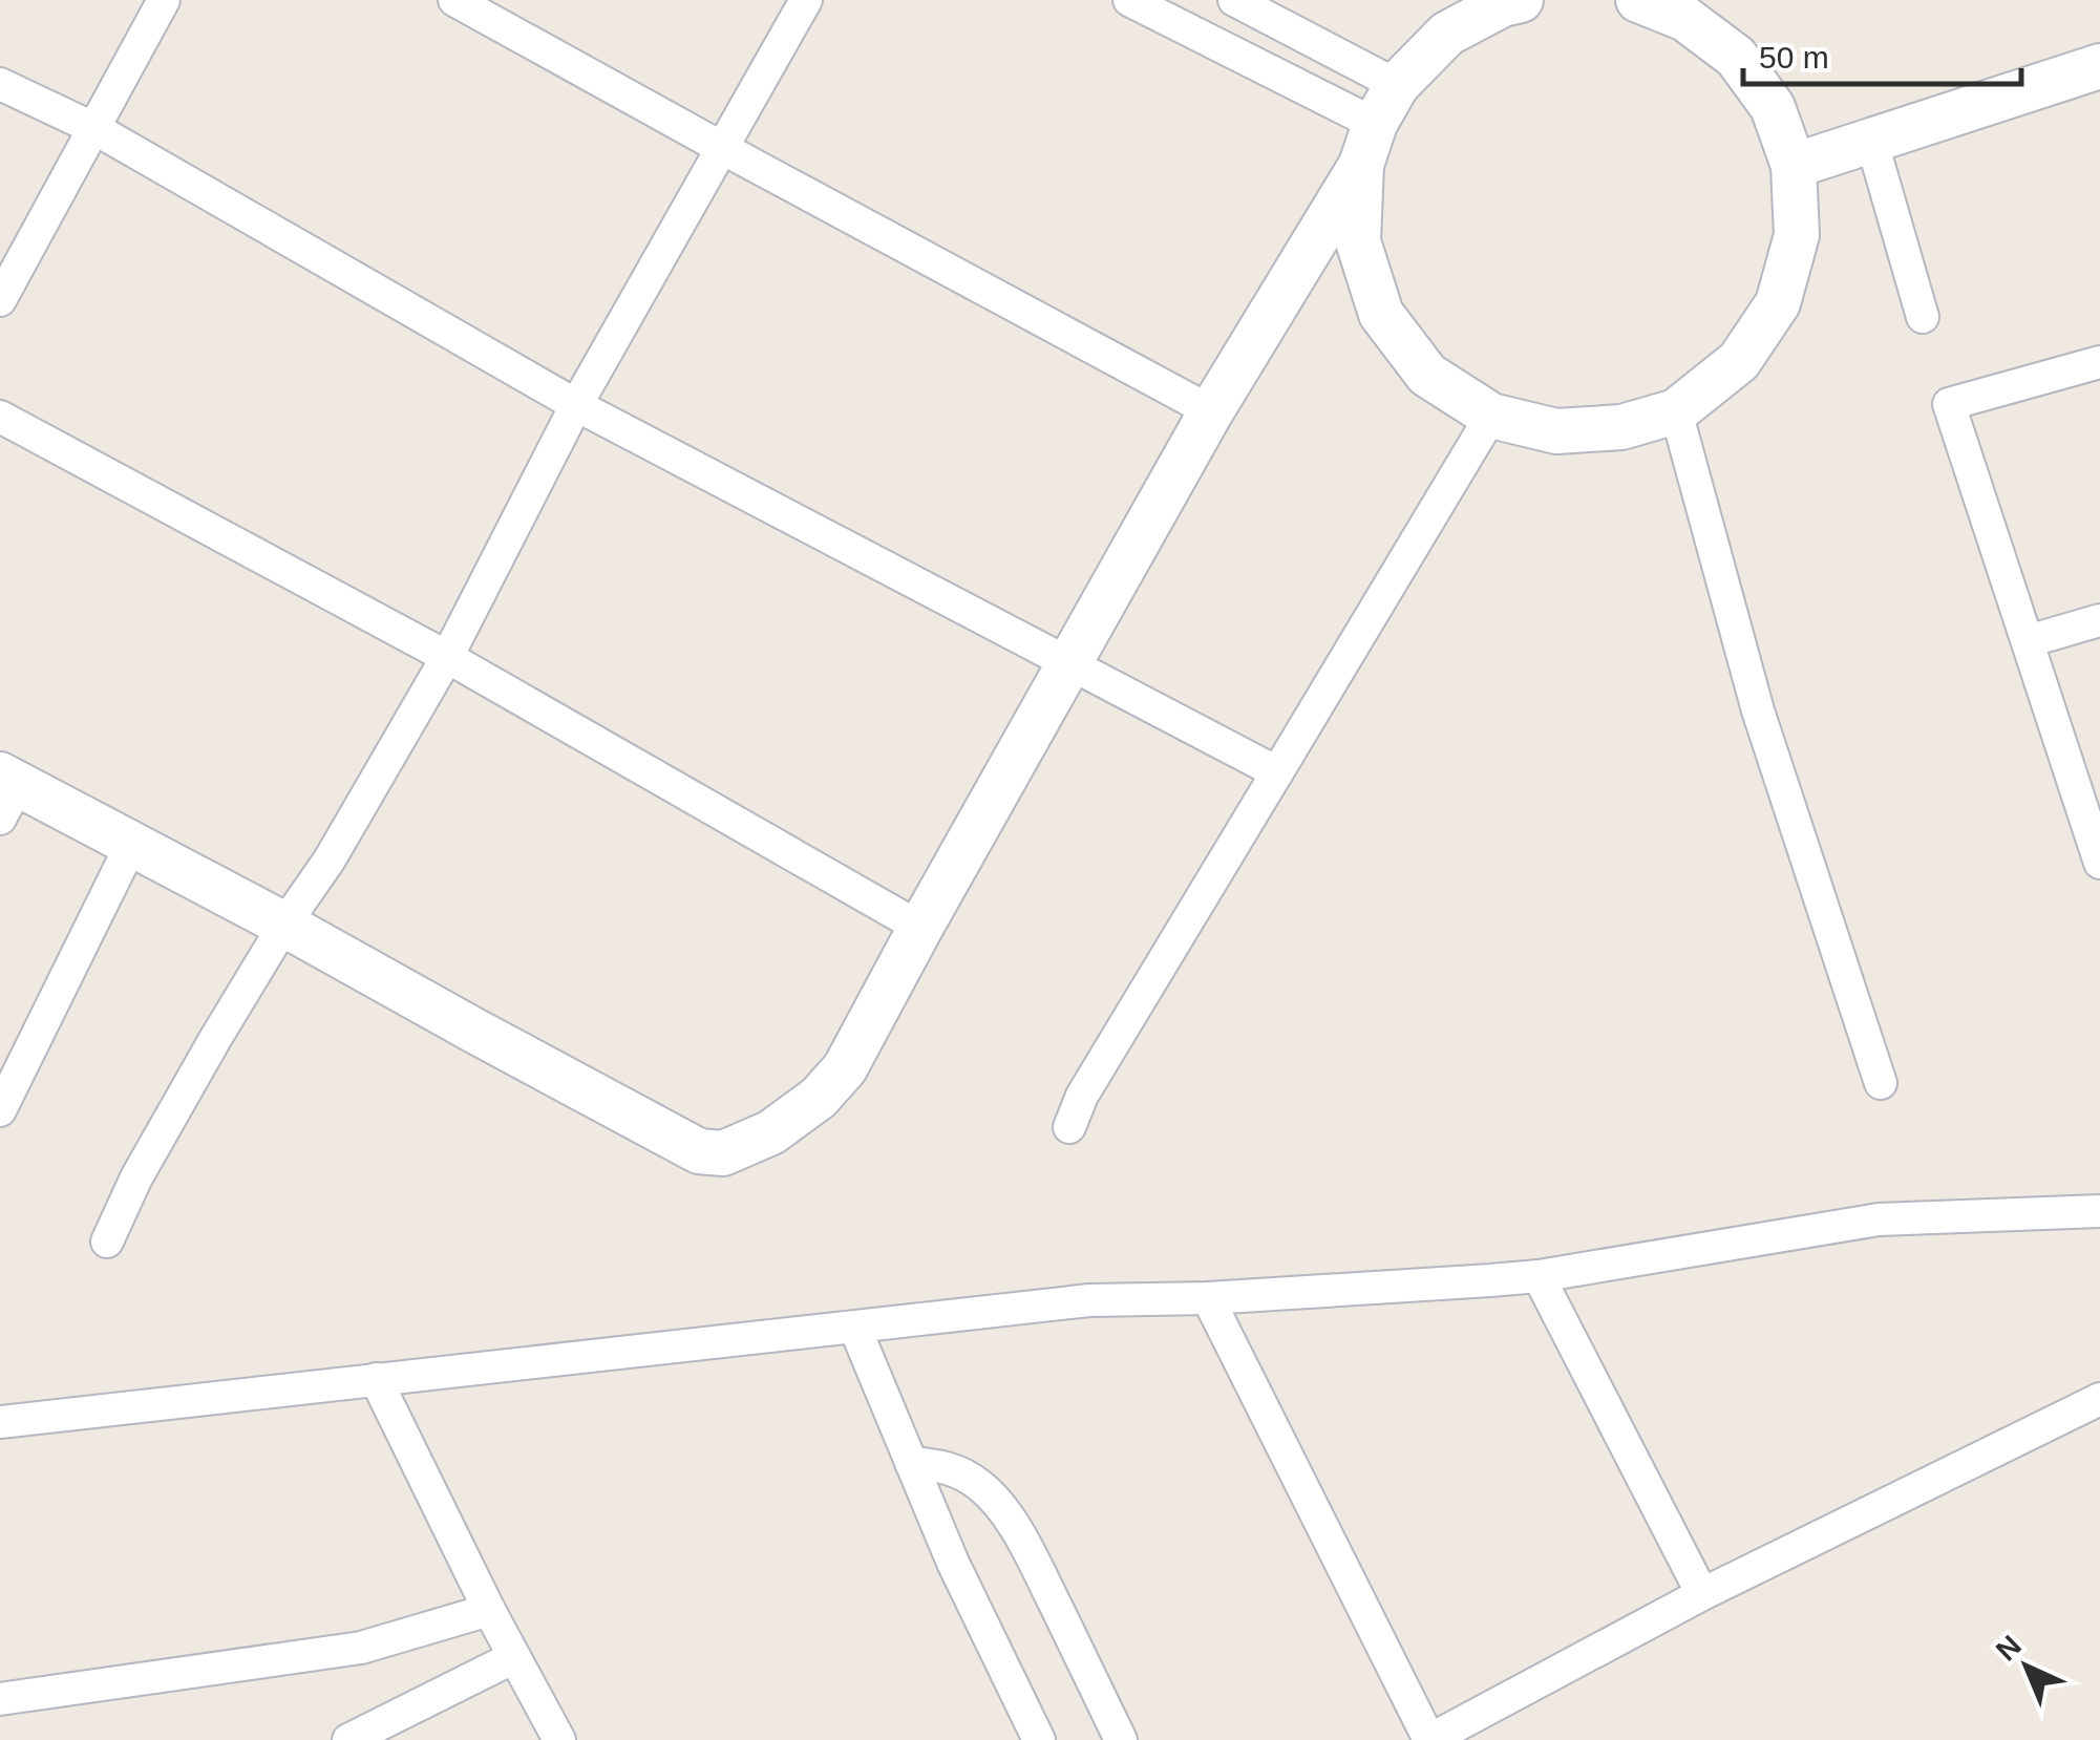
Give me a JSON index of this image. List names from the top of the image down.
{
  "scale_bar": "50 m",
  "north": "top left"
}
